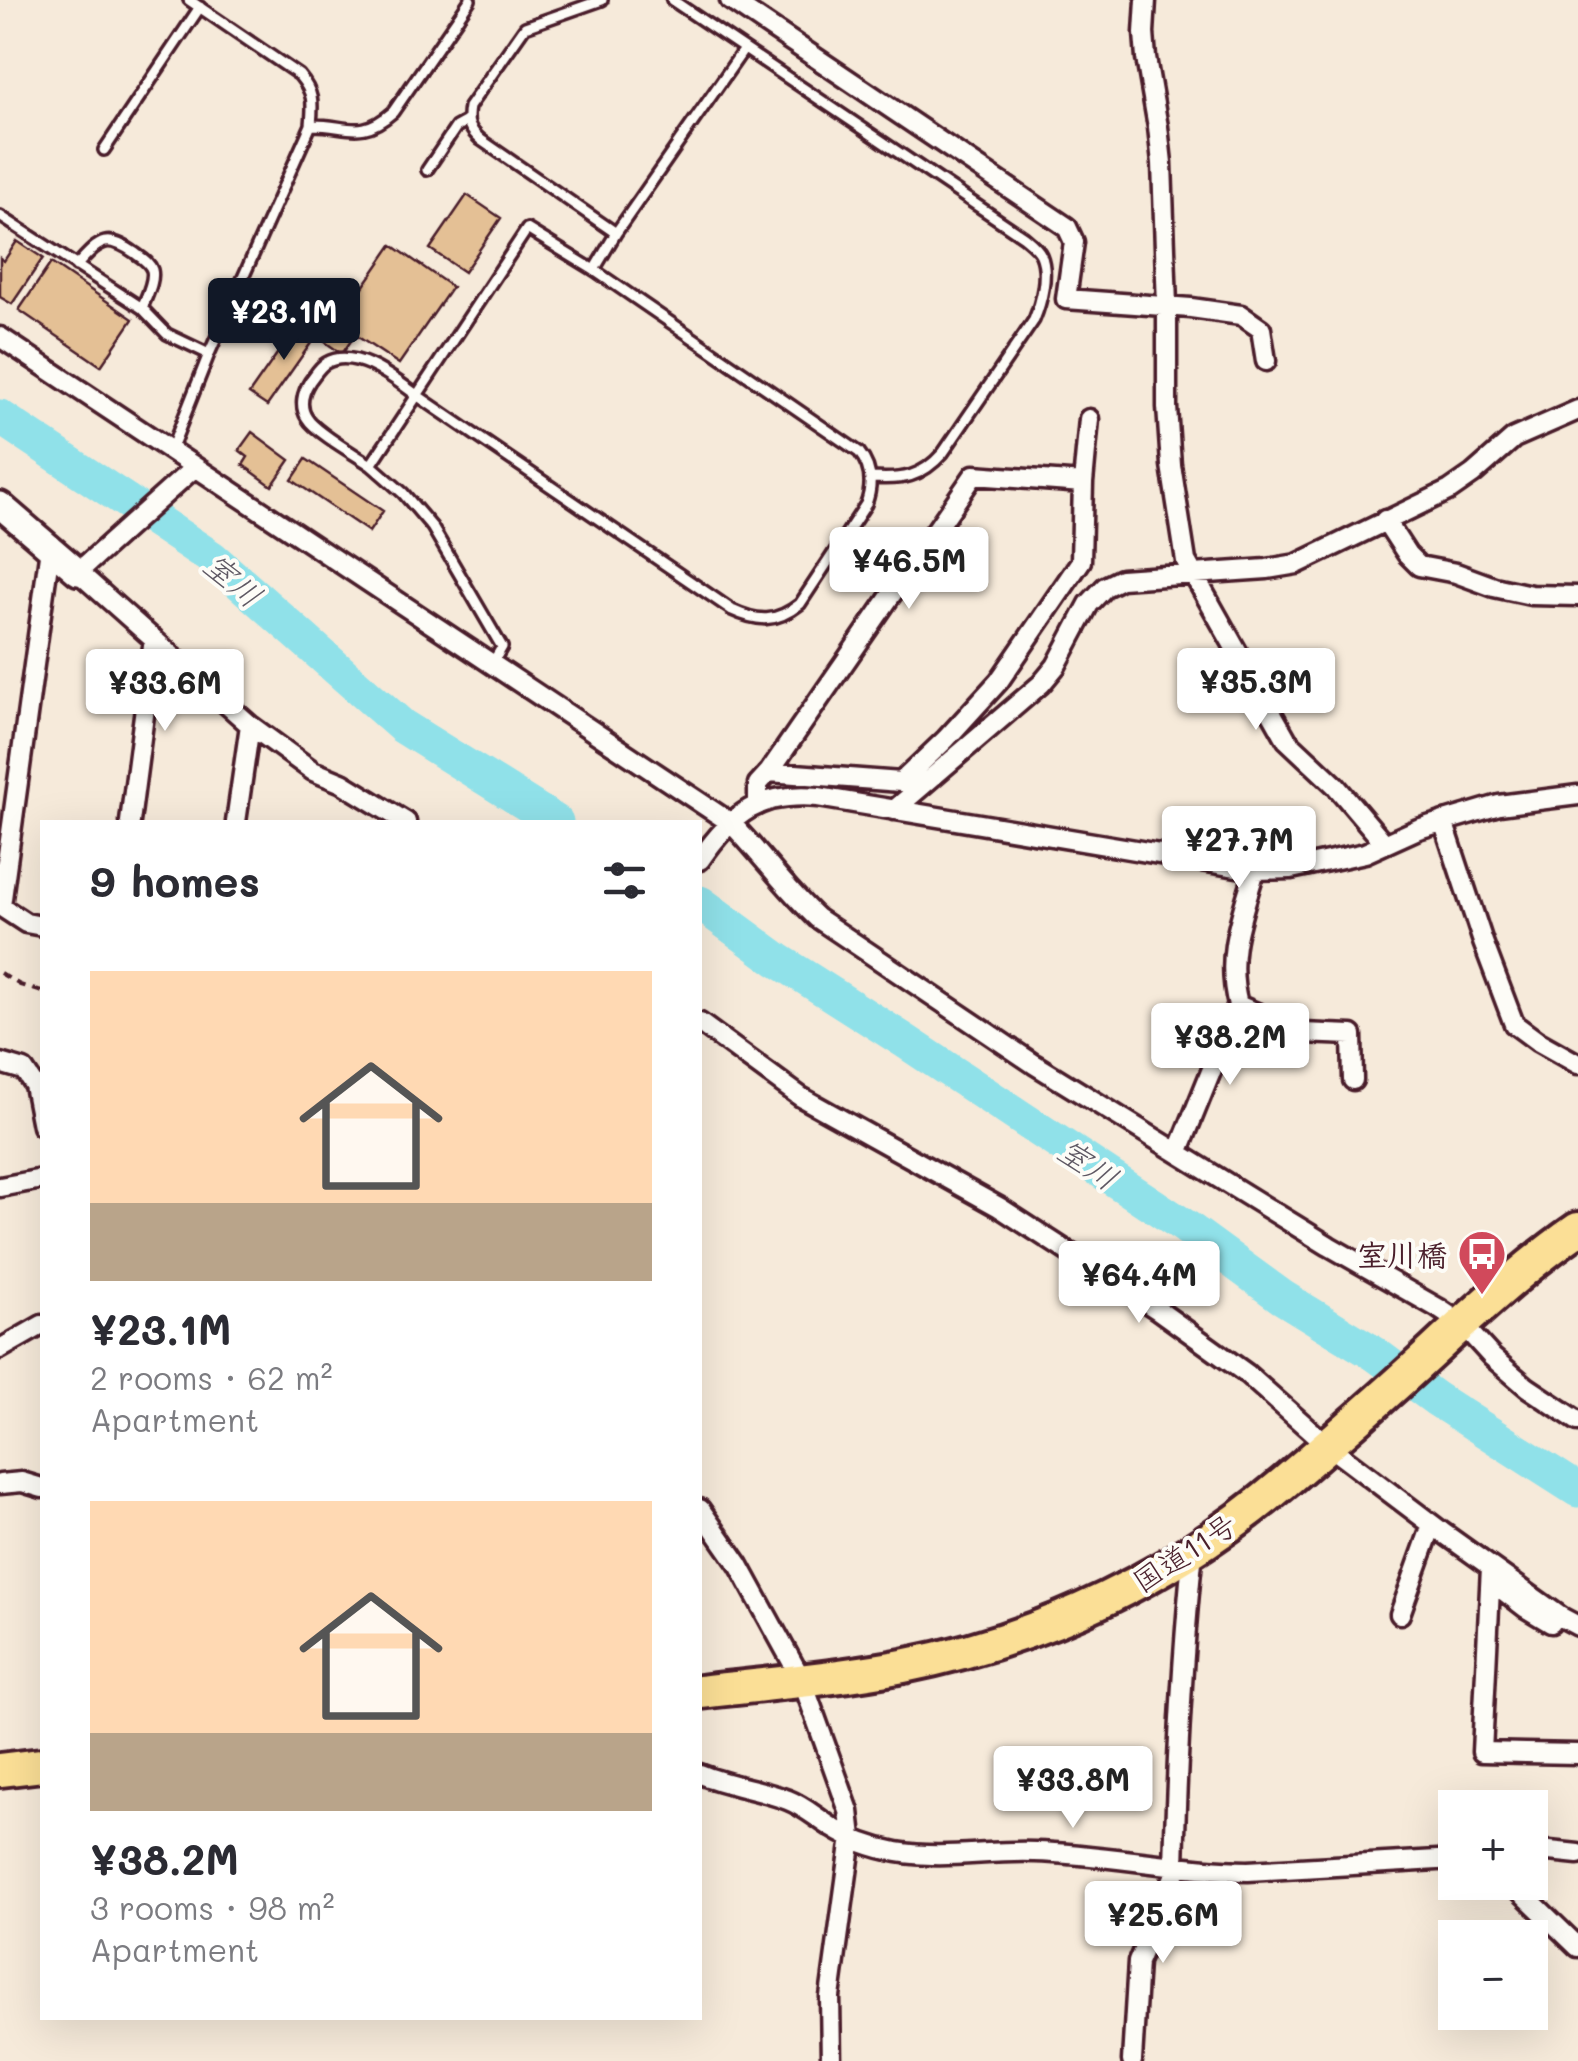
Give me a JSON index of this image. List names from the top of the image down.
{
  "streets": {
    "highway": ["国道11号"]
  },
  "water": ["室川"],
  "places": {
    "bus stop": ["室川橋"]
  },
  "page": {
    "price": [
      "¥23.1M",
      "¥46.5M",
      "¥35.3M",
      "¥33.6M",
      "¥27.7M",
      "¥38.2M",
      "¥64.4M",
      "¥33.8M",
      "¥25.6M"
    ],
    "heading": "9 homes",
    "list": [
      {
        "name": "¥23.1M",
        "note": "2 rooms · 62 m² · Apartment"
      },
      {
        "name": "¥38.2M",
        "note": "3 rooms · 98 m² · Apartment"
      }
    ],
    "map_buttons": ["+", "−"]
  }
}
